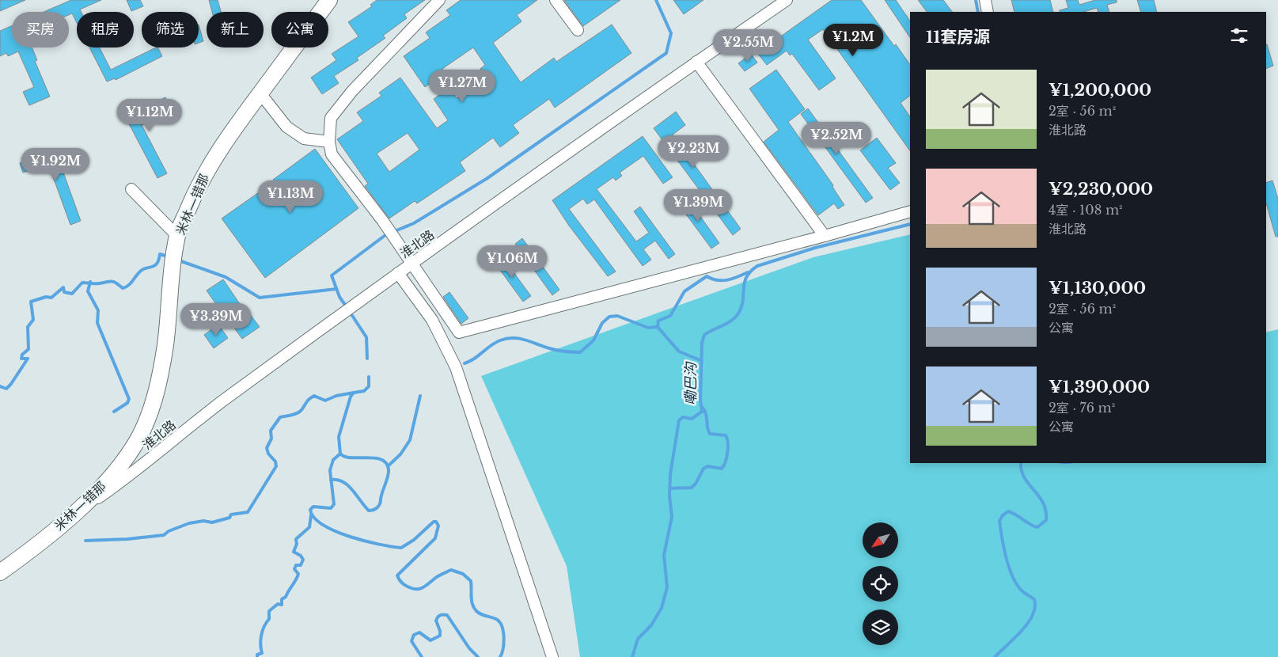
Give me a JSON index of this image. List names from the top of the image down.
{
  "streets": {
    "highway": ["米林—错那"],
    "street": ["淮北路"]
  },
  "crossings": [
    ["米林—错那", "淮北路"]
  ],
  "water": ["嘞巴沟"],
  "north": "bottom left",
  "page": {
    "chip": [
      "买房",
      "租房",
      "筛选",
      "新上",
      "公寓"
    ],
    "heading": "11套房源",
    "price": [
      "¥1.2M",
      "¥2.55M",
      "¥1.27M",
      "¥1.12M",
      "¥2.52M",
      "¥2.23M",
      "¥1.92M",
      "¥1.13M",
      "¥1.39M",
      "¥1.06M",
      "¥3.39M"
    ],
    "list": [
      {
        "name": "¥1,200,000",
        "note": "2室 · 56 m² · 淮北路"
      },
      {
        "name": "¥2,230,000",
        "note": "4室 · 108 m² · 淮北路"
      },
      {
        "name": "¥1,130,000",
        "note": "2室 · 56 m² · 公寓"
      },
      {
        "name": "¥1,390,000",
        "note": "2室 · 76 m² · 公寓"
      }
    ]
  }
}
